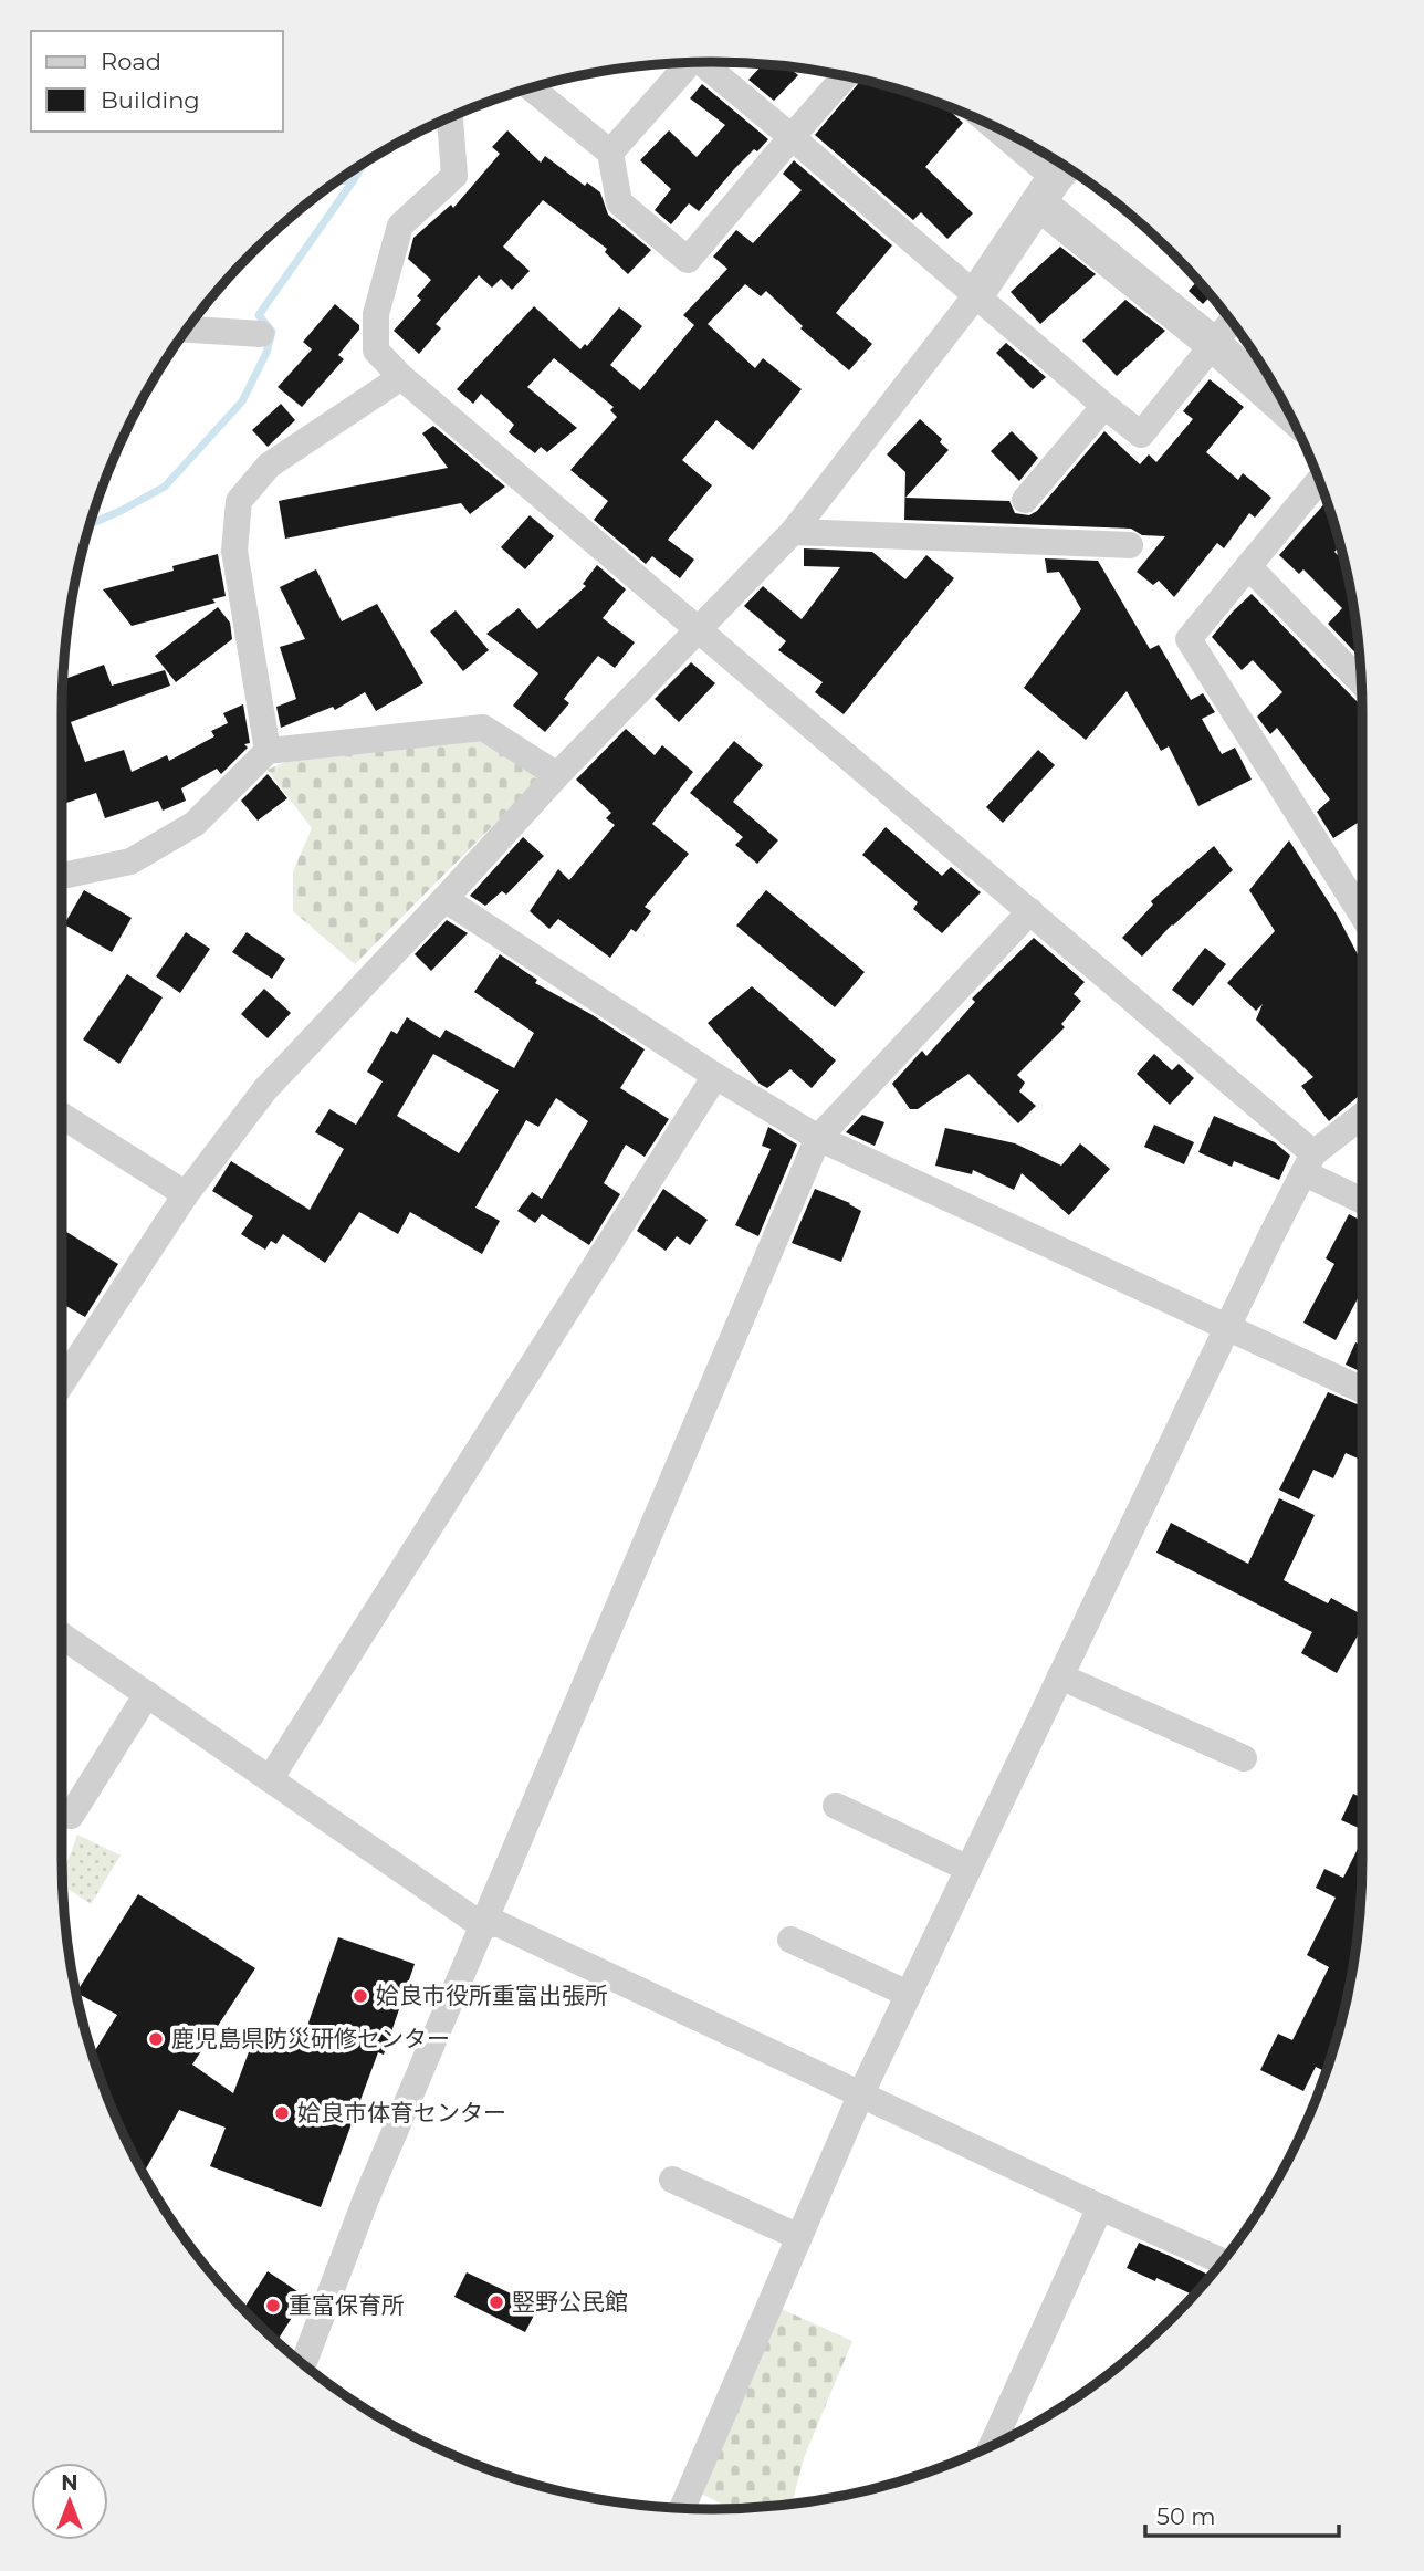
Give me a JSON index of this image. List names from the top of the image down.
{
  "places": [
    "姶良市役所重富出張所",
    "鹿児島県防災研修センター",
    "姶良市体育センター",
    "竪野公民館",
    "重富保育所"
  ],
  "legend": ["Road", "Building"],
  "scale_bar": "50 m",
  "north": "top"
}
